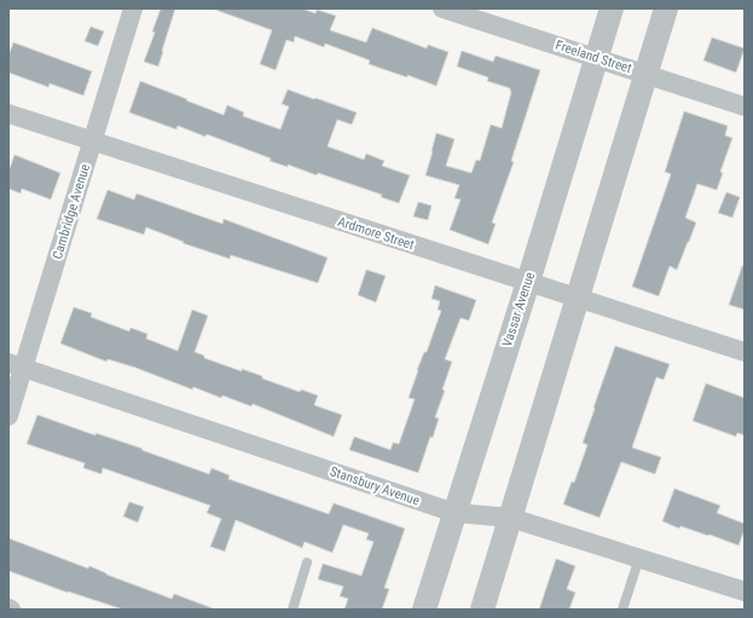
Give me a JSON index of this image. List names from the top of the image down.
{
  "streets": {
    "street": [
      "Freeland Street",
      "Cambridge Avenue",
      "Ardmore Street",
      "Vassar Avenue",
      "Stansbury Avenue"
    ]
  },
  "crossings": [
    ["Freeland Street", "Vassar Avenue"],
    ["Cambridge Avenue", "Ardmore Street"],
    ["Cambridge Avenue", "Stansbury Avenue"],
    ["Ardmore Street", "Vassar Avenue"],
    ["Vassar Avenue", "Stansbury Avenue"]
  ]
}
